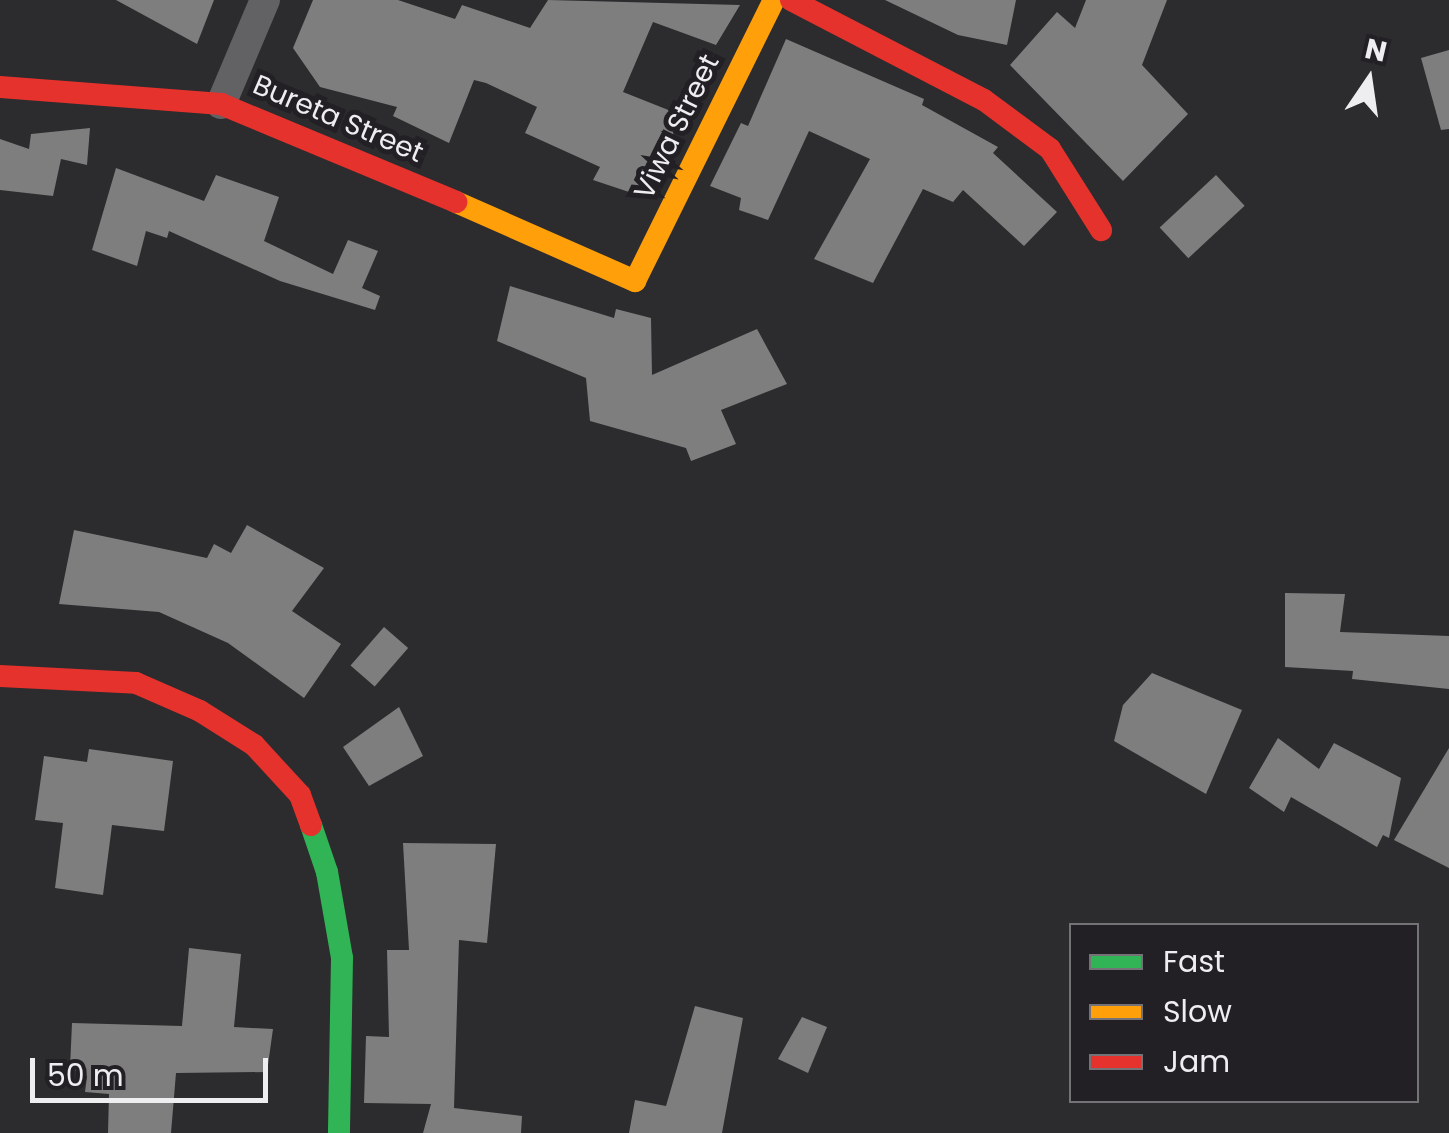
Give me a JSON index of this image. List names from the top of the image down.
{
  "streets": {
    "street": ["Bureta Street", "Viwa Street"]
  },
  "crossings": [
    ["Bureta Street", "Viwa Street"]
  ],
  "legend": ["Fast", "Slow", "Jam"],
  "scale_bar": "50 m",
  "north": "top"
}
